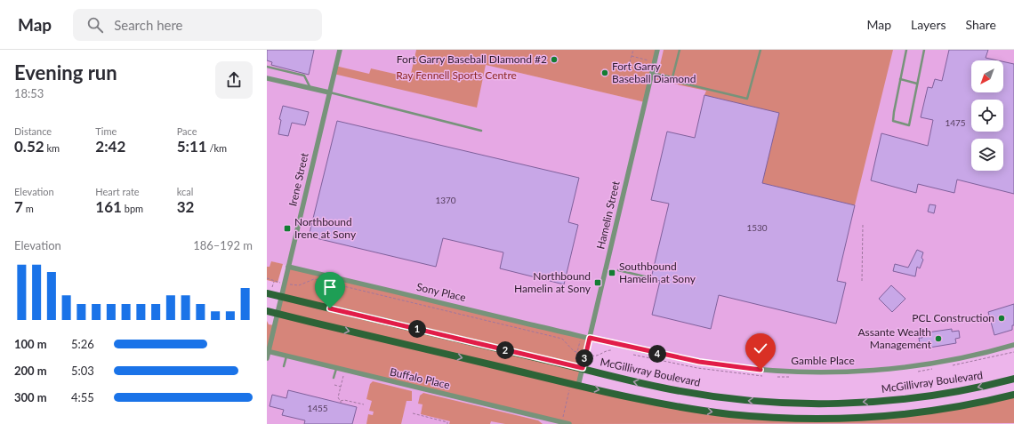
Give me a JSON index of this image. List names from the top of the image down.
{
  "streets": {
    "main road": ["McGillivray Boulevard"],
    "street": [
      "Irene Street",
      "Hamelin Street",
      "Sony Place",
      "Gamble Place",
      "Buffalo Place"
    ]
  },
  "crossings": [
    ["Irene Street", "Sony Place"],
    ["Irene Street", "McGillivray Boulevard"],
    ["Irene Street", "Buffalo Place"],
    ["Hamelin Street", "Sony Place"],
    ["Hamelin Street", "Gamble Place"],
    ["Hamelin Street", "McGillivray Boulevard"],
    ["Sony Place", "Gamble Place"]
  ],
  "parks": ["Ray Fennell Sports Centre"],
  "places": {
    "other": [
      "Fort Garry Baseball DIamond #2",
      "Fort Garry Baseball Diamond",
      "PCL Construction",
      "Assante Wealth Management"
    ],
    "transit": ["Northbound Irene at Sony", "Southbound Hamelin at Sony", "Northbound Hamelin at Sony"]
  },
  "house_numbers": [
    "1475",
    "1370",
    "1530",
    "1455"
  ],
  "north": "bottom left",
  "page": {
    "header": "Map",
    "search": "Search here",
    "nav": ["Map", "Layers", "Share"],
    "heading": ["Evening run", "18:53"],
    "stats": [
      ["Distance", "0.52 km"],
      ["Time", "2:42"],
      ["Pace", "5:11 /km"],
      ["Elevation", "7 m"],
      ["Heart rate", "161 bpm"],
      ["kcal", "32"]
    ],
    "chart": ["Elevation", "186–192 m"],
    "pins": [
      "1",
      "2",
      "4",
      "3"
    ],
    "list": [
      {
        "name": "100 m",
        "note": "5:26"
      },
      {
        "name": "200 m",
        "note": "5:03"
      },
      {
        "name": "300 m",
        "note": "4:55"
      }
    ]
  }
}
